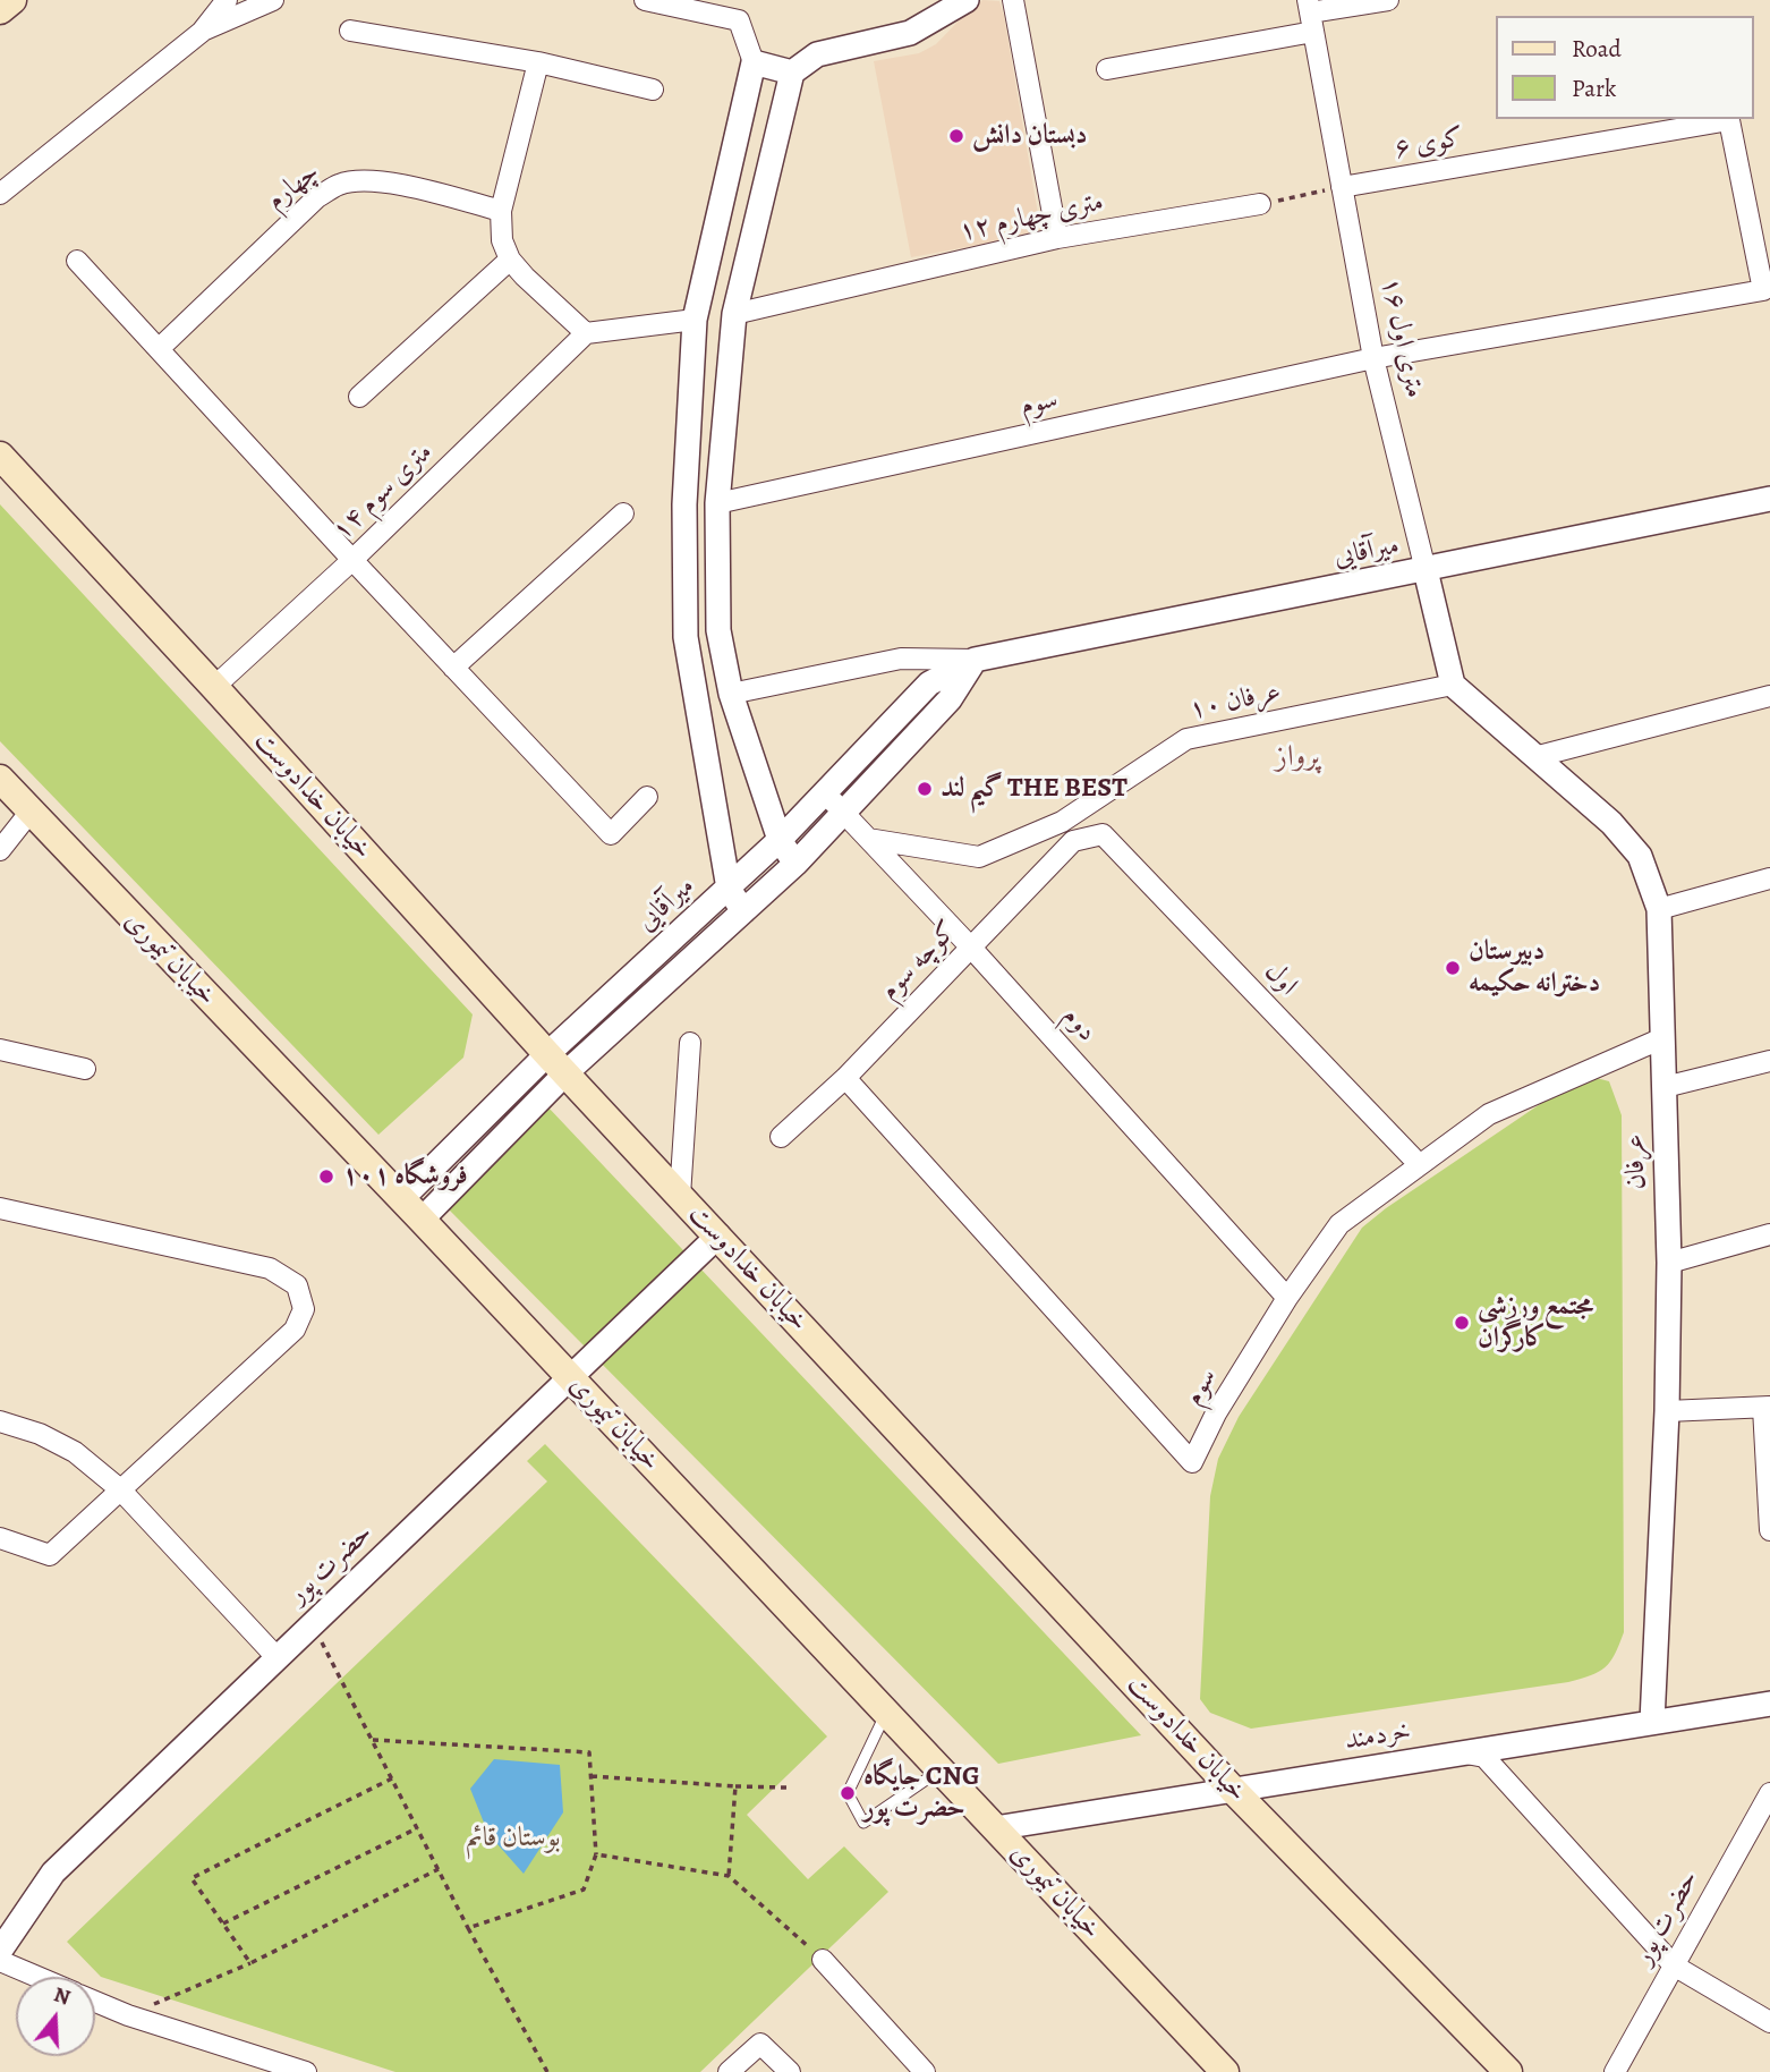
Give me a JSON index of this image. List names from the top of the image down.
{
  "streets": {
    "main road": ["خیابان خدادوست", "خیابان تیموری"],
    "street": [
      "کوی ۶",
      "چهارم",
      "۱۲ متری چهارم",
      "۱۶ متری اول",
      "سوم",
      "۱۴ متری سوم",
      "میرآقایی",
      "عرفان ۱۰",
      "کوچه سوم",
      "اول",
      "دوم",
      "عرفان",
      "حضرت پور",
      "خردمند"
    ]
  },
  "crossings": [
    ["کوی ۶", "۱۶ متری اول"],
    ["کوی ۶", "سوم"],
    ["۱۶ متری اول", "سوم"],
    ["۱۶ متری اول", "میرآقایی"],
    ["۱۶ متری اول", "عرفان ۱۰"],
    ["۱۶ متری اول", "عرفان"],
    ["سوم", "کوچه سوم"],
    ["سوم", "اول"],
    ["سوم", "دوم"],
    ["سوم", "عرفان"],
    ["۱۴ متری سوم", "خیابان خدادوست"],
    ["میرآقایی", "خیابان خدادوست"],
    ["میرآقایی", "خیابان تیموری"],
    ["میرآقایی", "دوم"],
    ["عرفان ۱۰", "دوم"],
    ["عرفان ۱۰", "عرفان"],
    ["خیابان خدادوست", "حضرت پور"],
    ["خیابان خدادوست", "خردمند"],
    ["خیابان تیموری", "حضرت پور"],
    ["خیابان تیموری", "خردمند"],
    ["کوچه سوم", "اول"],
    ["کوچه سوم", "دوم"],
    ["عرفان", "خردمند"]
  ],
  "districts": ["پرواز"],
  "parks": ["بوستان قائم"],
  "places": [
    "دبستان دانش",
    "گیم لند THE BEST",
    "دبیرستان دخترانه حکیمه",
    "فروشگاه ۱۰۱",
    "مجتمع ورزشی کارگران",
    "جایگاه CNG حضرت پور"
  ],
  "legend": ["Road", "Park"],
  "north": "top"
}
